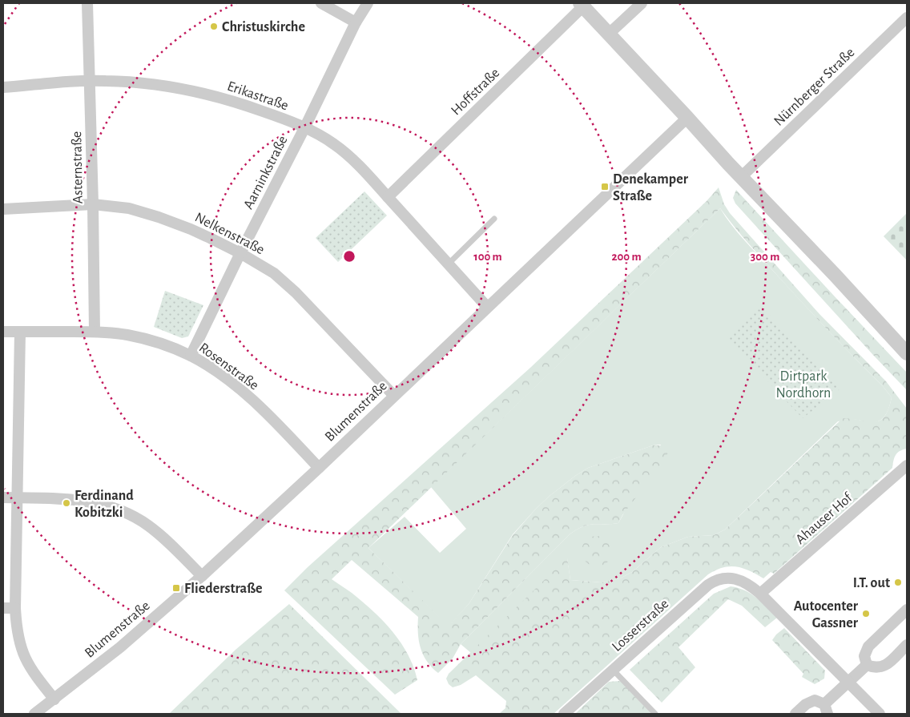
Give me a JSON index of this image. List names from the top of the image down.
{
  "streets": {
    "street": [
      "Nürnberger Straße",
      "Hoffstraße",
      "Erikastraße",
      "Asternstraße",
      "Aarninkstraße",
      "Nelkenstraße",
      "Rosenstraße",
      "Blumenstraße",
      "Ahauser Hof",
      "Losserstraße"
    ]
  },
  "crossings": [
    ["Hoffstraße", "Erikastraße"],
    ["Erikastraße", "Asternstraße"],
    ["Erikastraße", "Aarninkstraße"],
    ["Erikastraße", "Blumenstraße"],
    ["Asternstraße", "Nelkenstraße"],
    ["Asternstraße", "Rosenstraße"],
    ["Aarninkstraße", "Nelkenstraße"],
    ["Aarninkstraße", "Rosenstraße"],
    ["Nelkenstraße", "Blumenstraße"],
    ["Rosenstraße", "Blumenstraße"],
    ["Ahauser Hof", "Losserstraße"]
  ],
  "parks": ["Dirtpark Nordhorn"],
  "places": {
    "other": [
      "Christuskirche",
      "Ferdinand Kobitzki",
      "I.T. out",
      "Autocenter Gassner"
    ],
    "transit": ["Denekamper Straße", "Fliederstraße"]
  },
  "rings": ["100 m", "200 m", "300 m"]
}
